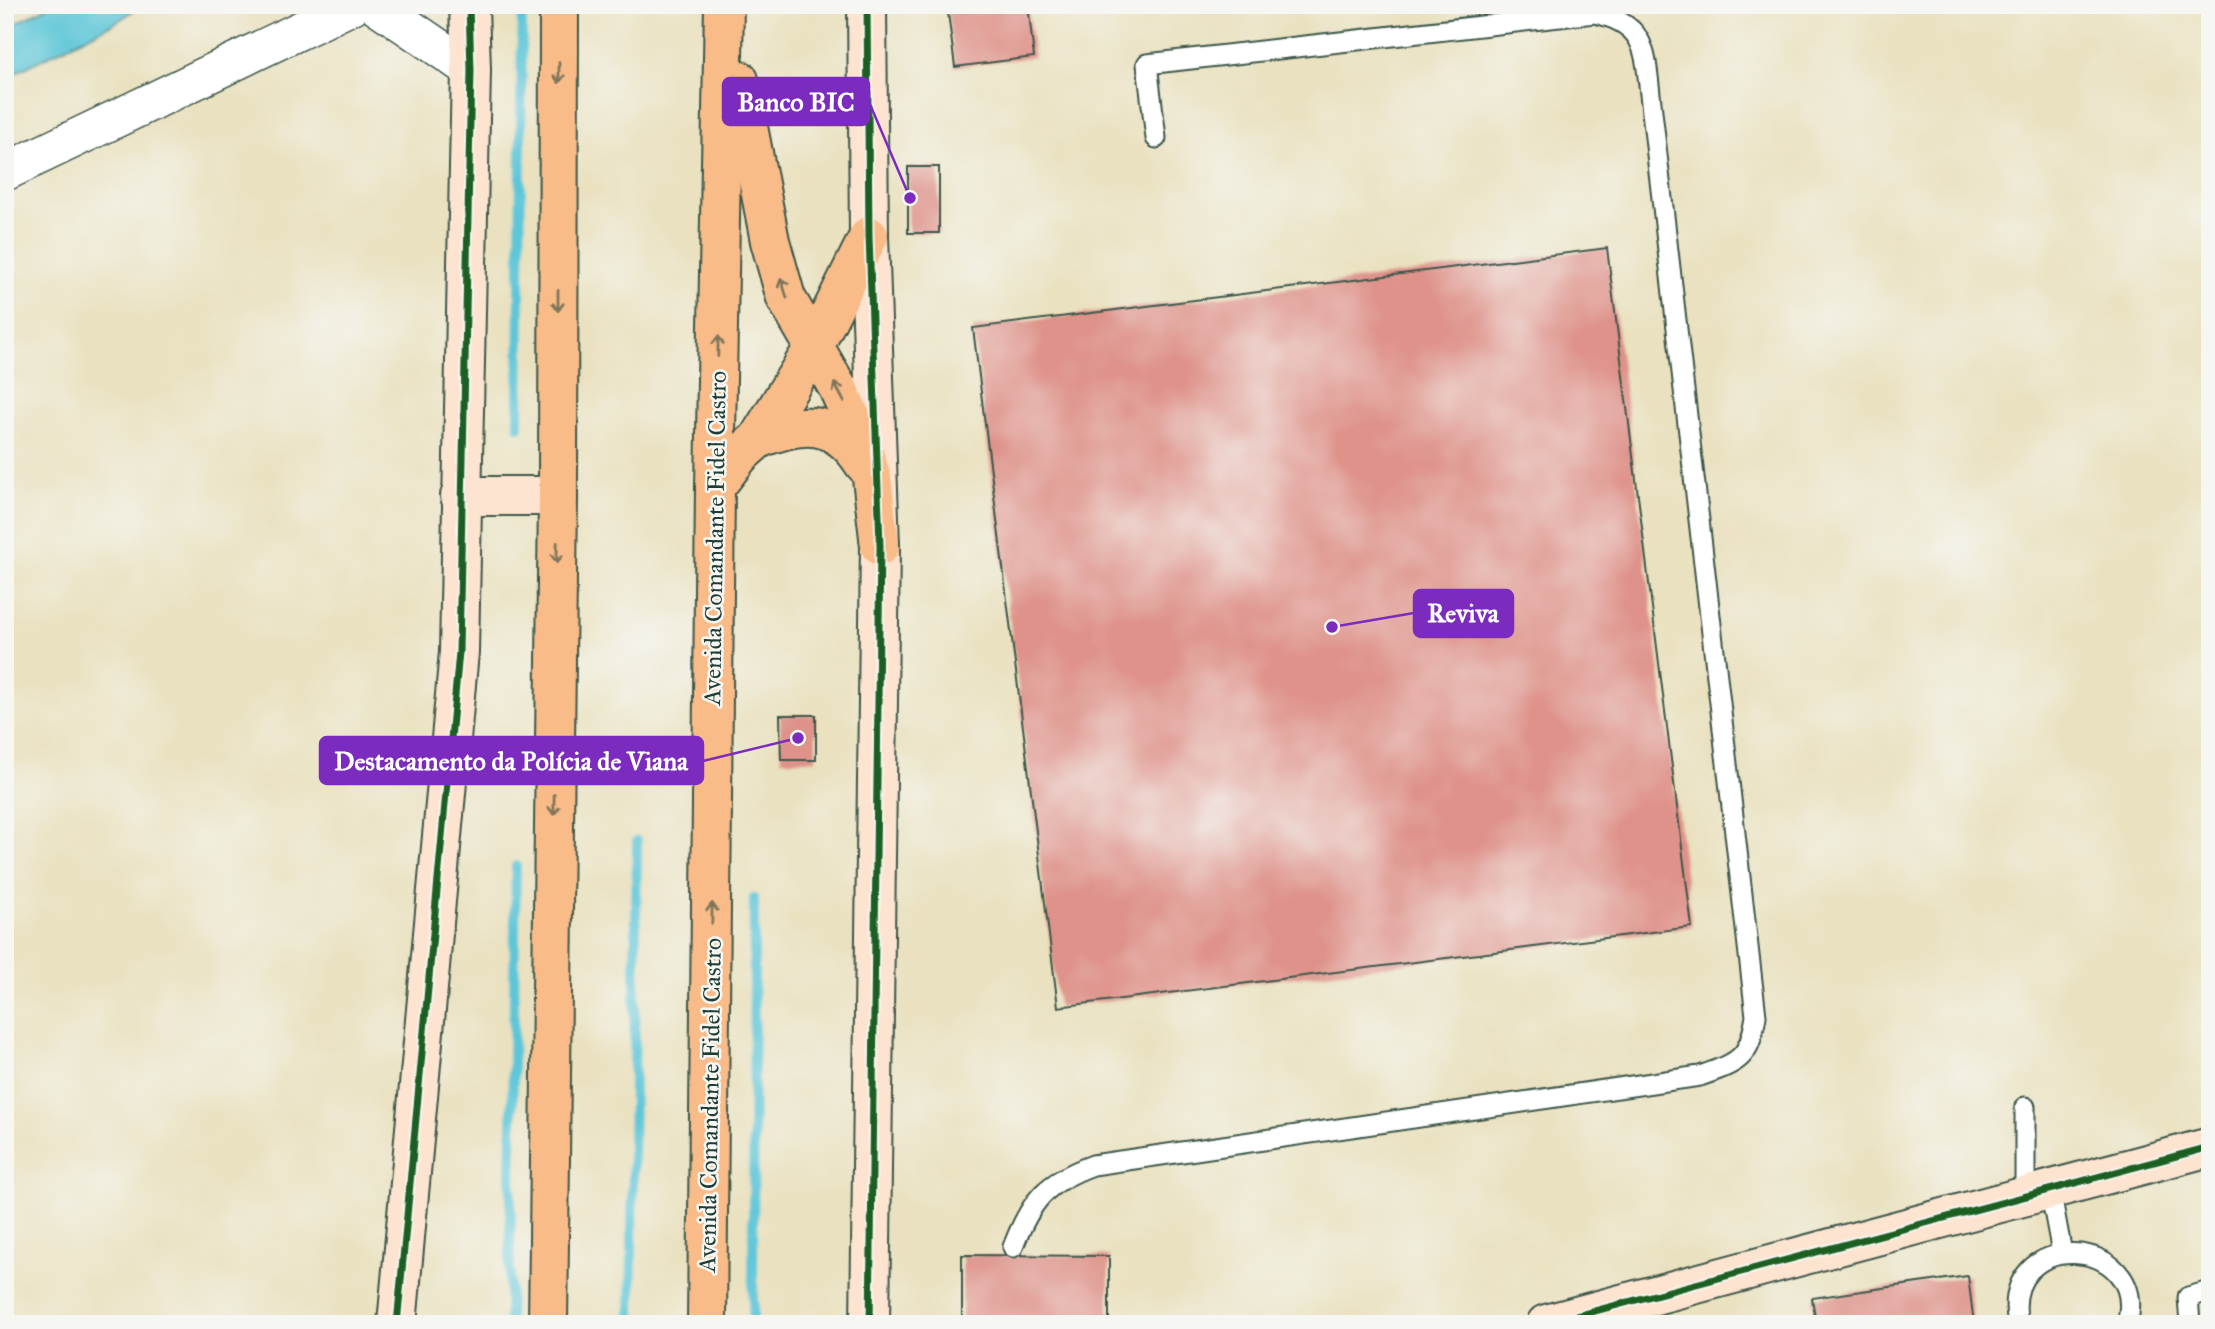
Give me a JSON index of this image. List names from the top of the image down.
{
  "streets": {
    "highway": ["Avenida Comandante Fidel Castro"]
  },
  "places": ["Banco BIC", "Reviva", "Destacamento da Polícia de Viana"]
}
